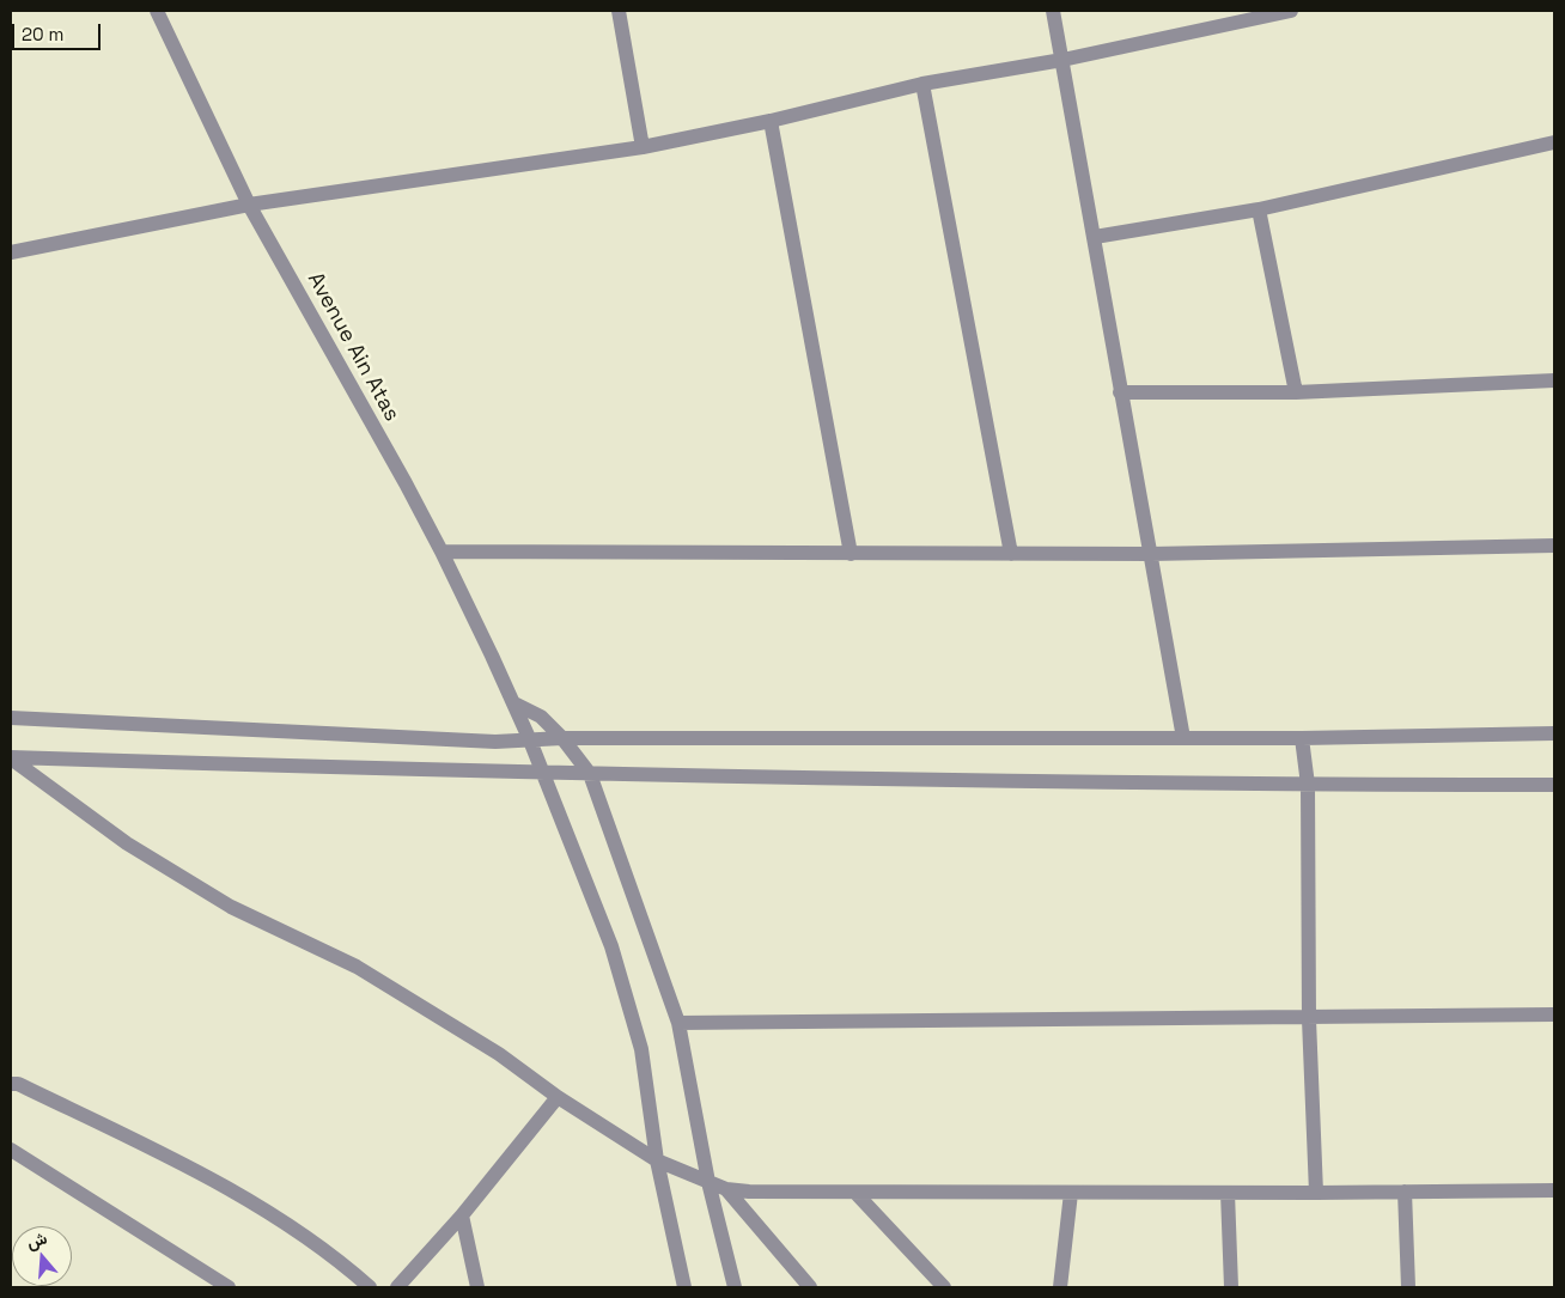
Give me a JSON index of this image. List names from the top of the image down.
{
  "streets": {
    "street": ["Avenue Ain Atas"]
  },
  "scale_bar": "20 m",
  "north": "top"
}
